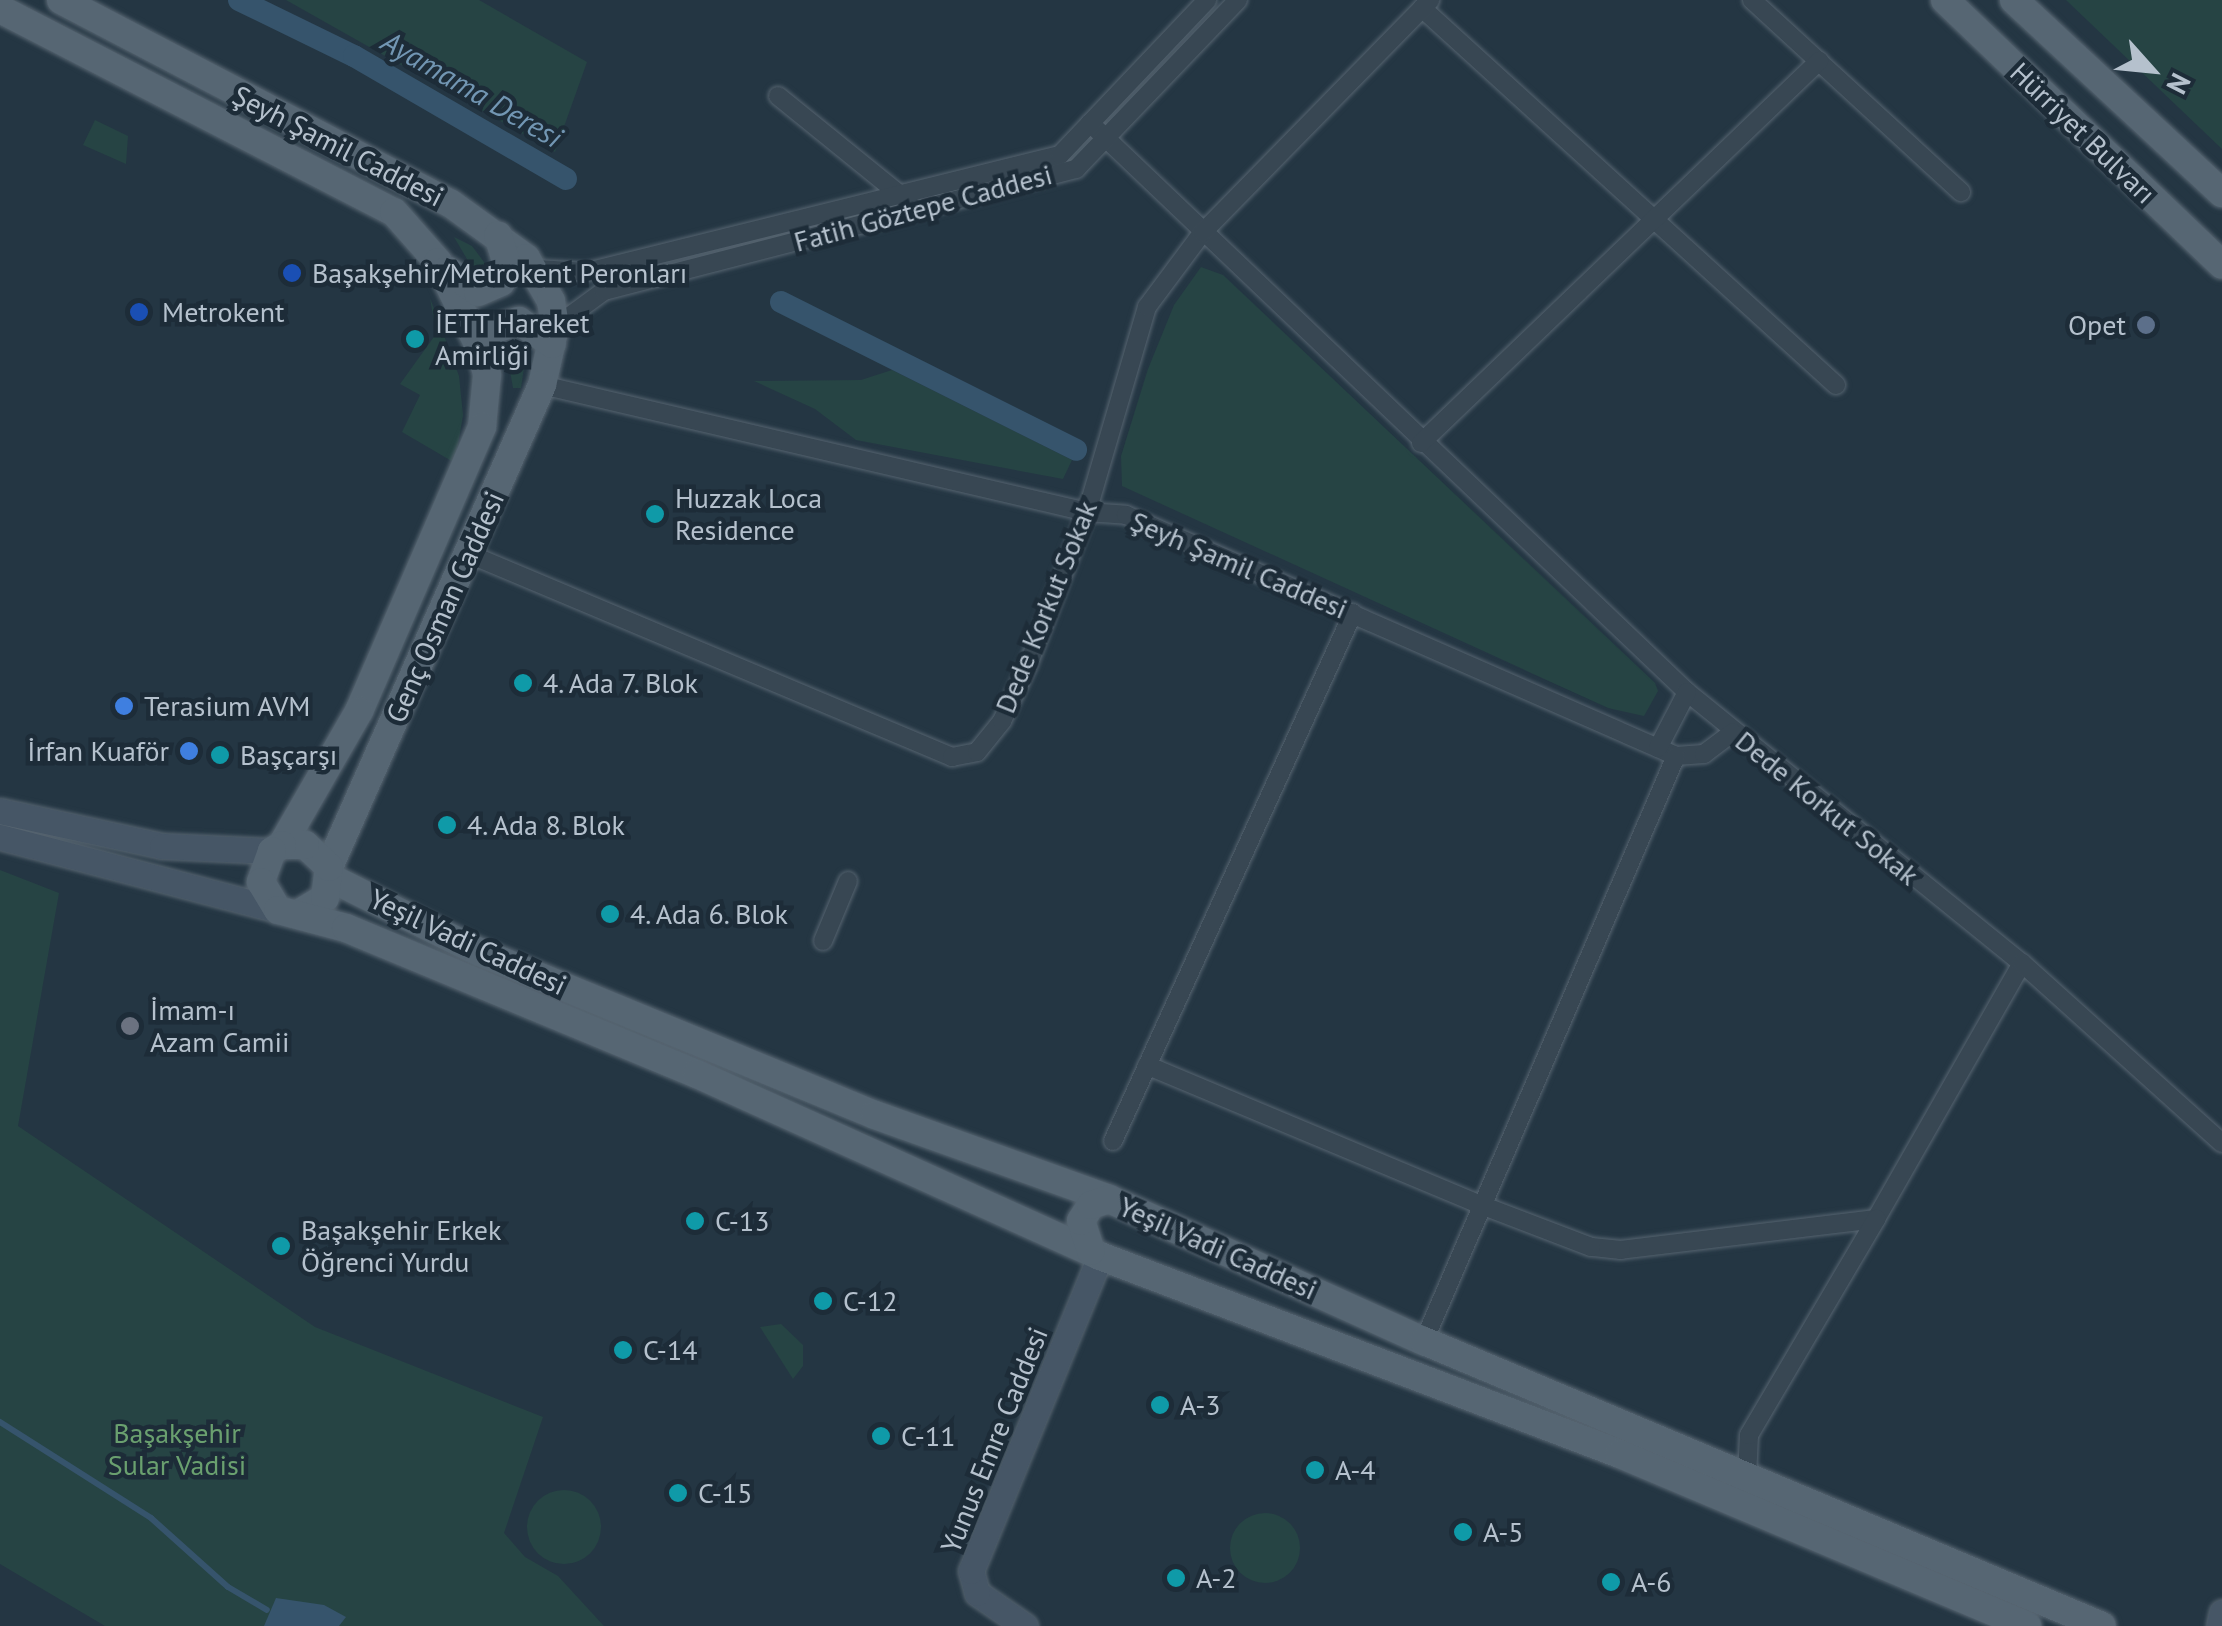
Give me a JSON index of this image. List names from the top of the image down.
{
  "streets": {
    "main road": [
      "Hürriyet Bulvarı",
      "Şeyh Şamil Caddesi",
      "Genç Osman Caddesi",
      "Yeşil Vadi Caddesi",
      "Yunus Emre Caddesi"
    ],
    "street": ["Fatih Göztepe Caddesi", "Dede Korkut Sokak"]
  },
  "crossings": [
    ["Şeyh Şamil Caddesi", "Fatih Göztepe Caddesi"],
    ["Şeyh Şamil Caddesi", "Genç Osman Caddesi"],
    ["Şeyh Şamil Caddesi", "Dede Korkut Sokak"],
    ["Fatih Göztepe Caddesi", "Genç Osman Caddesi"],
    ["Genç Osman Caddesi", "Dede Korkut Sokak"],
    ["Genç Osman Caddesi", "Yeşil Vadi Caddesi"],
    ["Yeşil Vadi Caddesi", "Yunus Emre Caddesi"]
  ],
  "water": ["Ayamama Deresi"],
  "parks": ["Başakşehir Sular Vadisi"],
  "places": [
    "Başakşehir/Metrokent Peronları",
    "Metrokent",
    "Opet",
    "İETT Hareket Amirliği",
    "Huzzak Loca Residence",
    "4. Ada 7. Blok",
    "Terasium AVM",
    "İrfan Kuaför",
    "Başçarşı",
    "4. Ada 8. Blok",
    "4. Ada 6. Blok",
    "İmam-ı Azam Camii",
    "C-13",
    "Başakşehir Erkek Öğrenci Yurdu",
    "C-12",
    "C-14",
    "A-3",
    "C-11",
    "A-4",
    "C-15",
    "A-5",
    "A-2",
    "A-6"
  ],
  "north": "bottom right"
}
